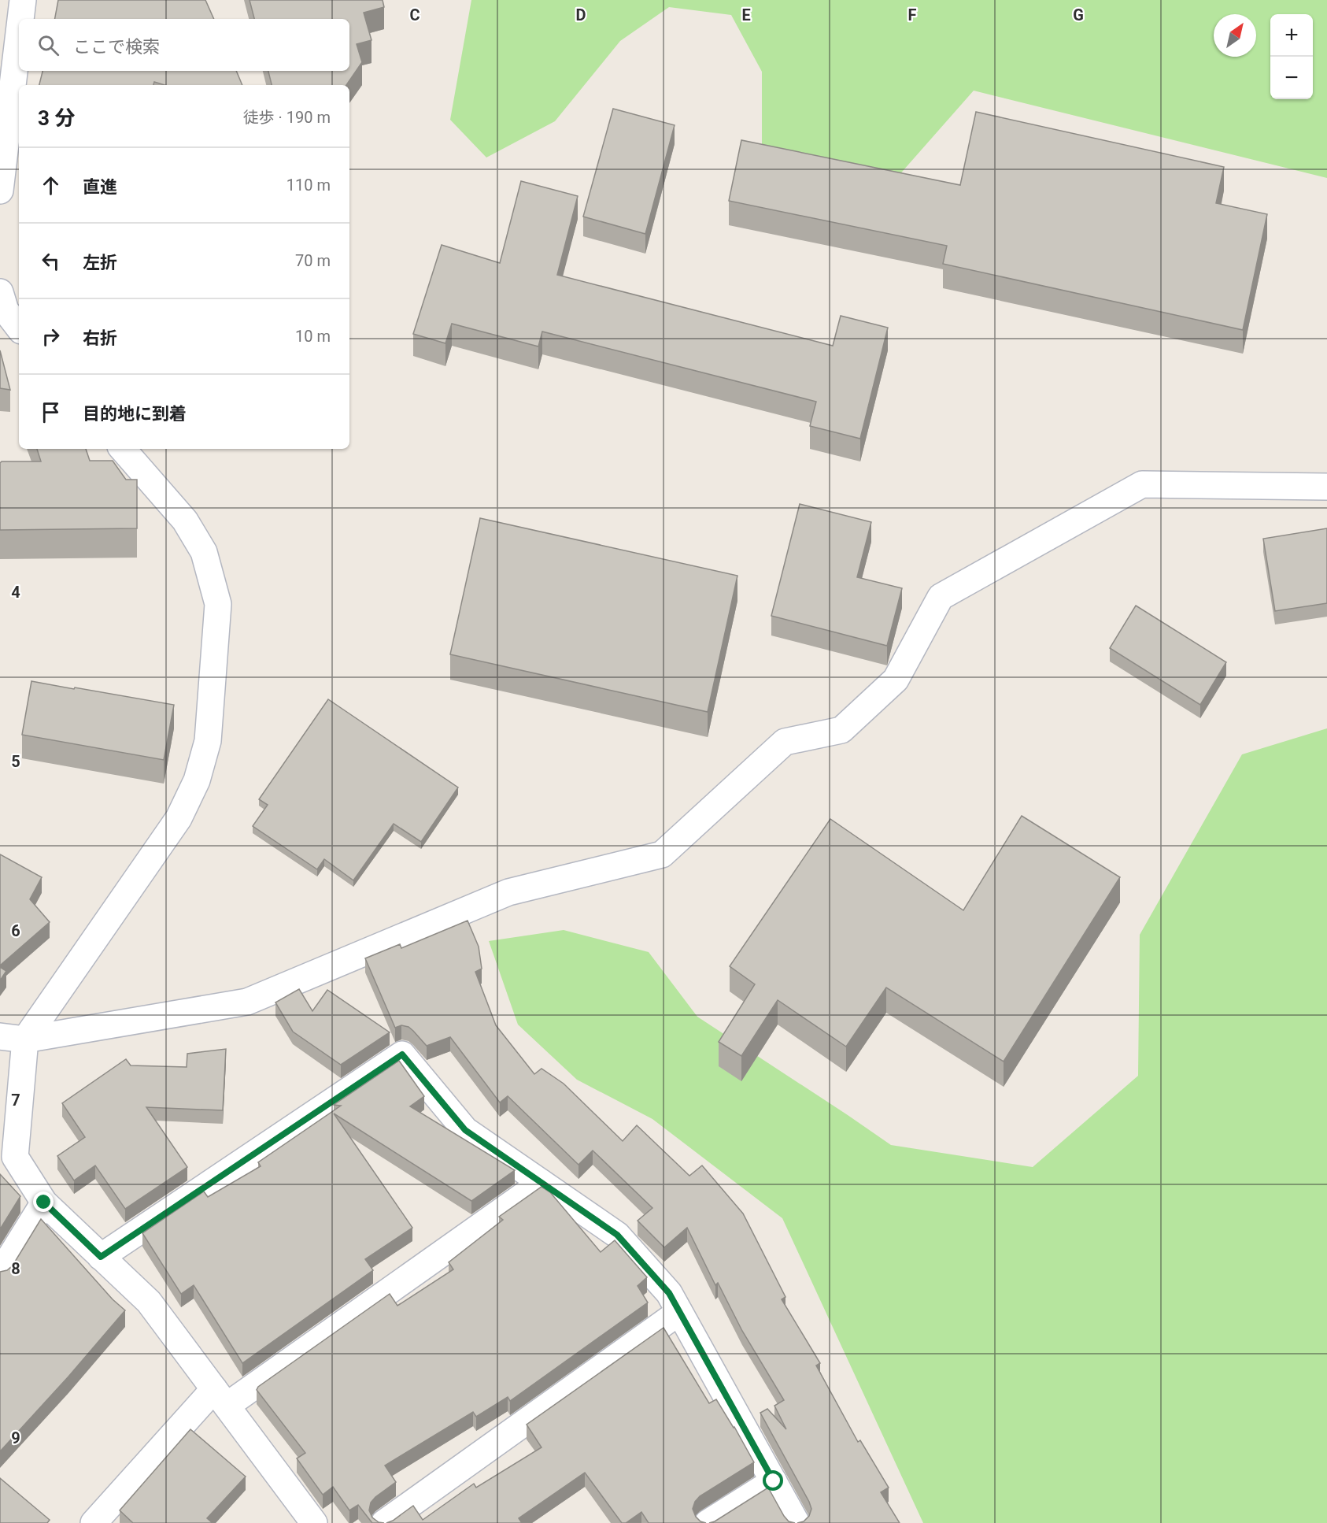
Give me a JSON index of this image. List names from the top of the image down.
{
  "north": "top right",
  "page": {
    "map_buttons": ["+", "−"],
    "search": "ここで検索",
    "heading": ["3 分", "徒歩 · 190 m"],
    "list": [
      ["直進", "110 m"],
      ["左折", "70 m"],
      ["右折", "10 m"],
      "目的地に到着"
    ]
  },
  "grid": {
    "columns": [
      "C",
      "D",
      "E",
      "F",
      "G"
    ],
    "rows": [
      "4",
      "5",
      "6",
      "7",
      "8",
      "9"
    ]
  }
}
